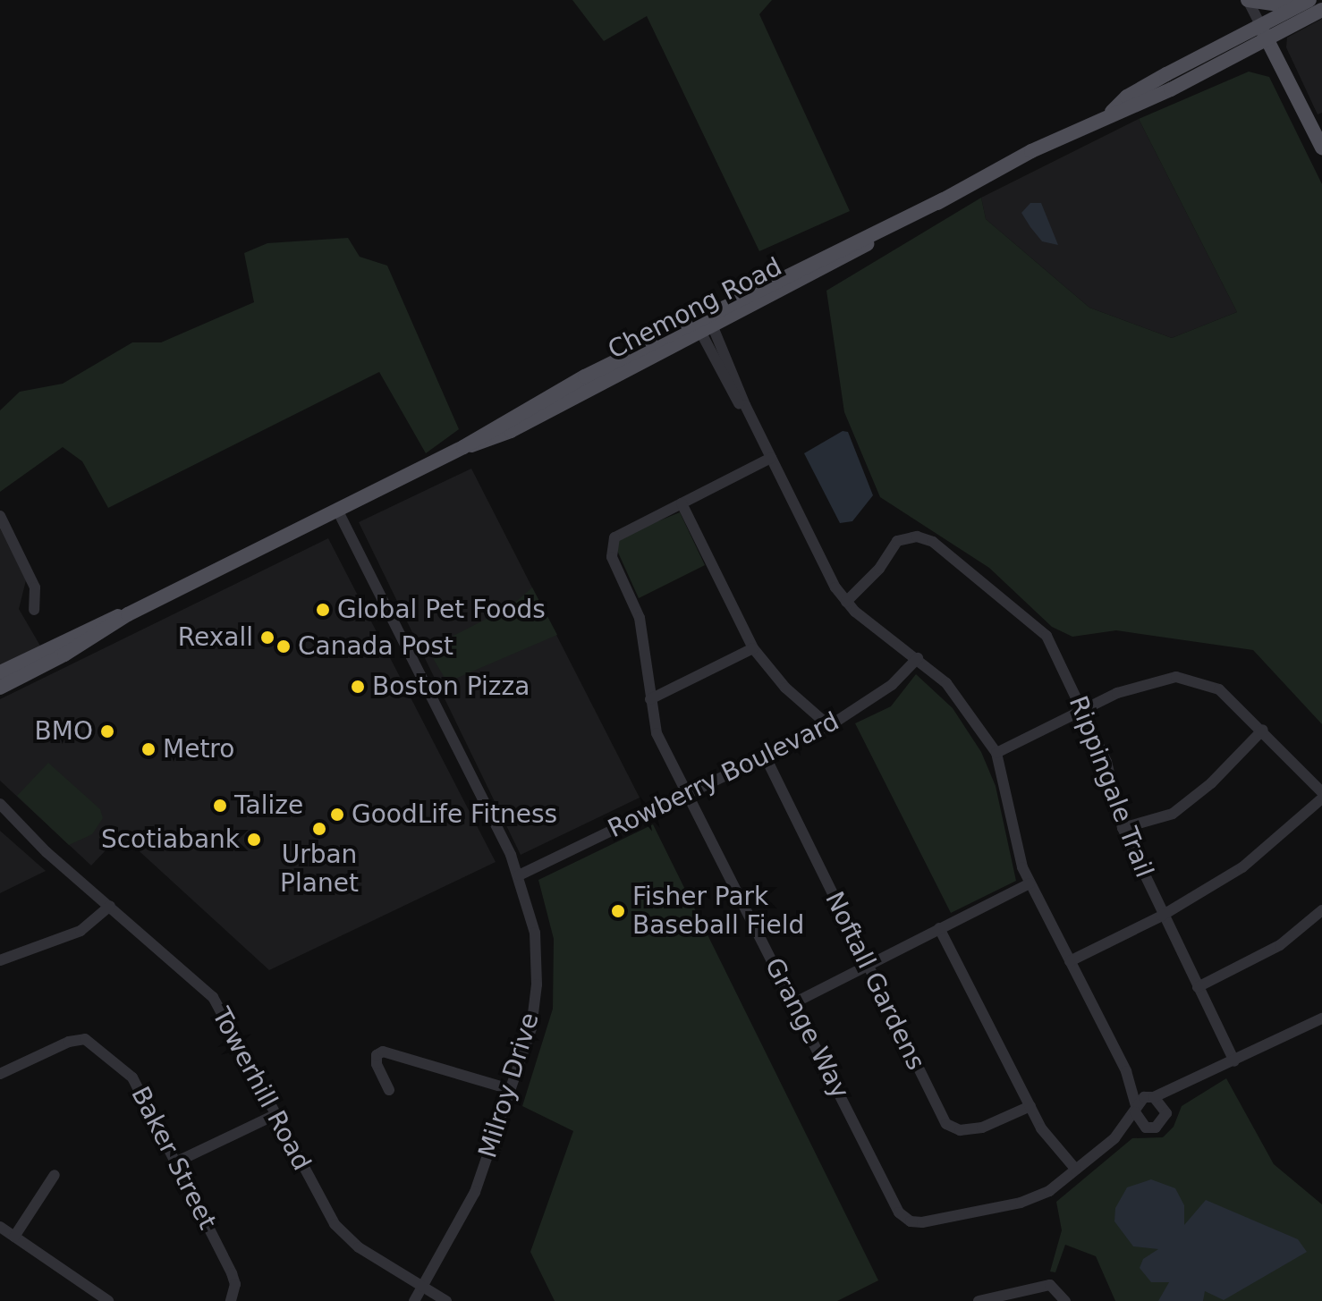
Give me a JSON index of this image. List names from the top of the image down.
{
  "streets": {
    "main road": ["Chemong Road"],
    "street": [
      "Rowberry Boulevard",
      "Rippingale Trail",
      "Noftall Gardens",
      "Grange Way",
      "Milroy Drive",
      "Towerhill Road",
      "Baker Street"
    ]
  },
  "crossings": [
    ["Chemong Road", "Milroy Drive"],
    ["Rowberry Boulevard", "Noftall Gardens"],
    ["Rowberry Boulevard", "Grange Way"],
    ["Rowberry Boulevard", "Milroy Drive"],
    ["Rippingale Trail", "Grange Way"],
    ["Milroy Drive", "Towerhill Road"]
  ],
  "places": [
    "Global Pet Foods",
    "Rexall",
    "Canada Post",
    "Boston Pizza",
    "BMO",
    "Metro",
    "Talize",
    "GoodLife Fitness",
    "Urban Planet",
    "Scotiabank",
    "Fisher Park Baseball Field"
  ]
}
